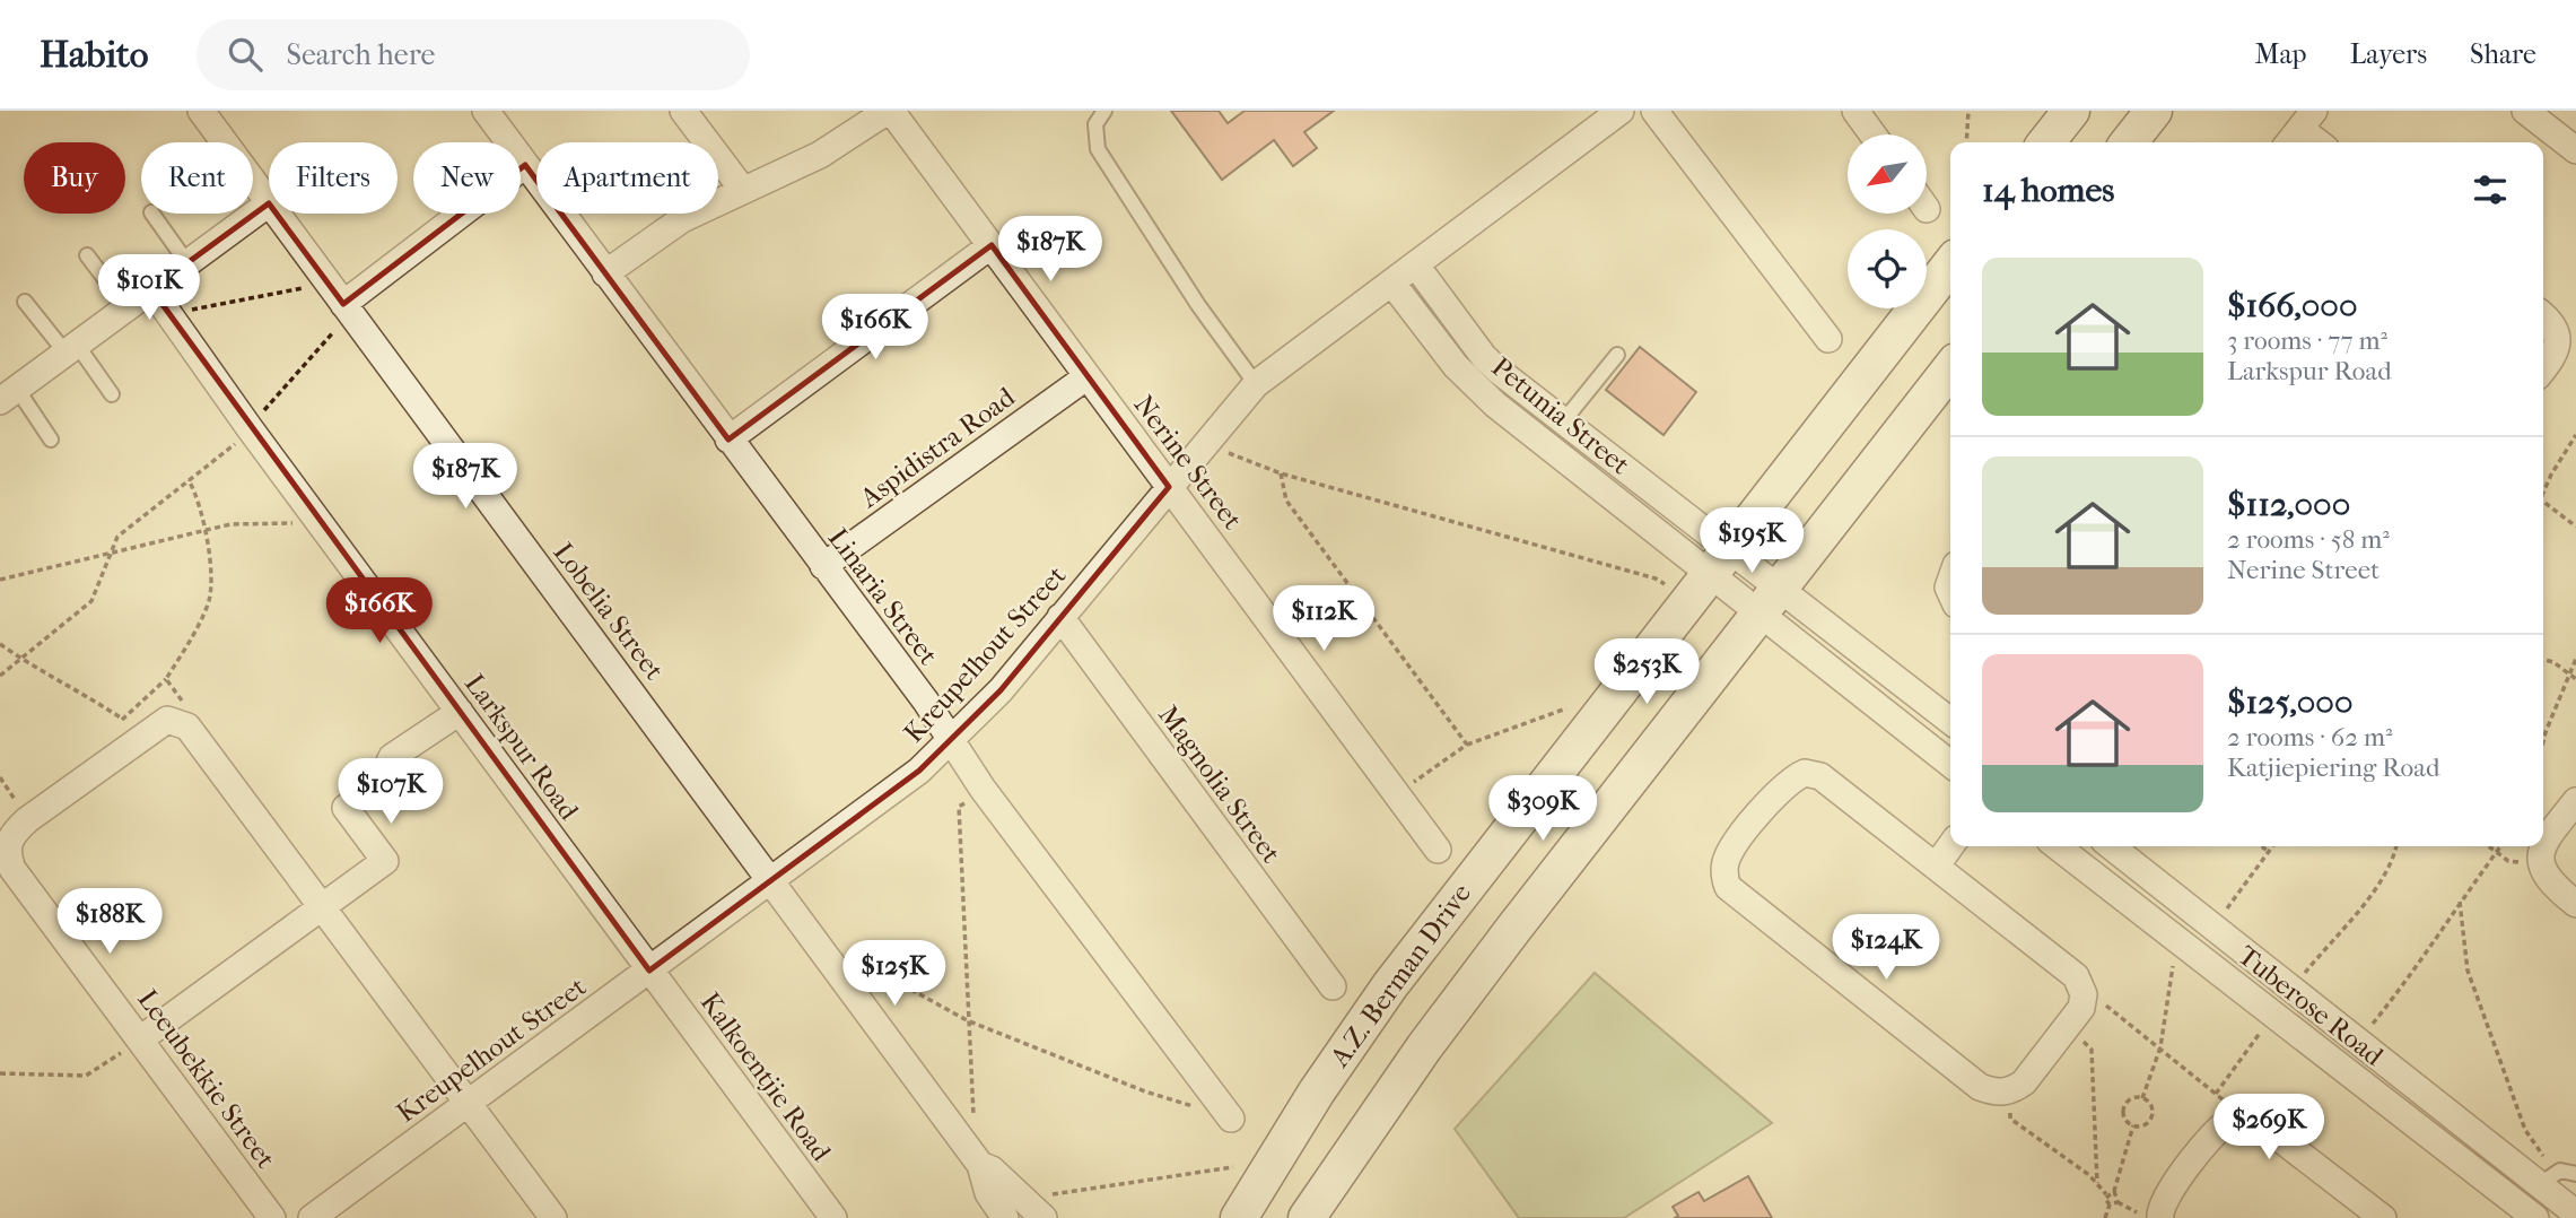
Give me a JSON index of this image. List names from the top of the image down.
{
  "streets": {
    "main road": ["A.Z. Berman Drive"],
    "street": [
      "Petunia Street",
      "Aspidistra Road",
      "Nerine Street",
      "Linaria Street",
      "Lobelia Street",
      "Kreupelhout Street",
      "Larkspur Road",
      "Magnolia Street",
      "Tuberose Road",
      "Kalkoentjie Road",
      "Leeubekkie Street"
    ]
  },
  "crossings": [
    ["Petunia Street", "Kreupelhout Street"],
    ["Petunia Street", "A.Z. Berman Drive"],
    ["Aspidistra Road", "Nerine Street"],
    ["Aspidistra Road", "Linaria Street"],
    ["Nerine Street", "Kreupelhout Street"],
    ["Linaria Street", "Kreupelhout Street"],
    ["Lobelia Street", "Kreupelhout Street"],
    ["Kreupelhout Street", "Larkspur Road"],
    ["Kreupelhout Street", "Magnolia Street"],
    ["Kreupelhout Street", "Kalkoentjie Road"],
    ["Larkspur Road", "Kalkoentjie Road"]
  ],
  "north": "bottom left",
  "page": {
    "header": "Habito",
    "search": "Search here",
    "nav": ["Map", "Layers", "Share"],
    "chip": [
      "Buy",
      "Rent",
      "Filters",
      "New",
      "Apartment"
    ],
    "heading": "14 homes",
    "price": [
      "$187K",
      "$101K",
      "$166K",
      "$187K",
      "$195K",
      "$166K",
      "$112K",
      "$253K",
      "$107K",
      "$309K",
      "$188K",
      "$124K",
      "$125K",
      "$269K"
    ],
    "list": [
      {
        "name": "$166,000",
        "note": "3 rooms · 77 m² · Larkspur Road"
      },
      {
        "name": "$112,000",
        "note": "2 rooms · 58 m² · Nerine Street"
      },
      {
        "name": "$125,000",
        "note": "2 rooms · 62 m² · Katjiepiering Road"
      }
    ]
  }
}
